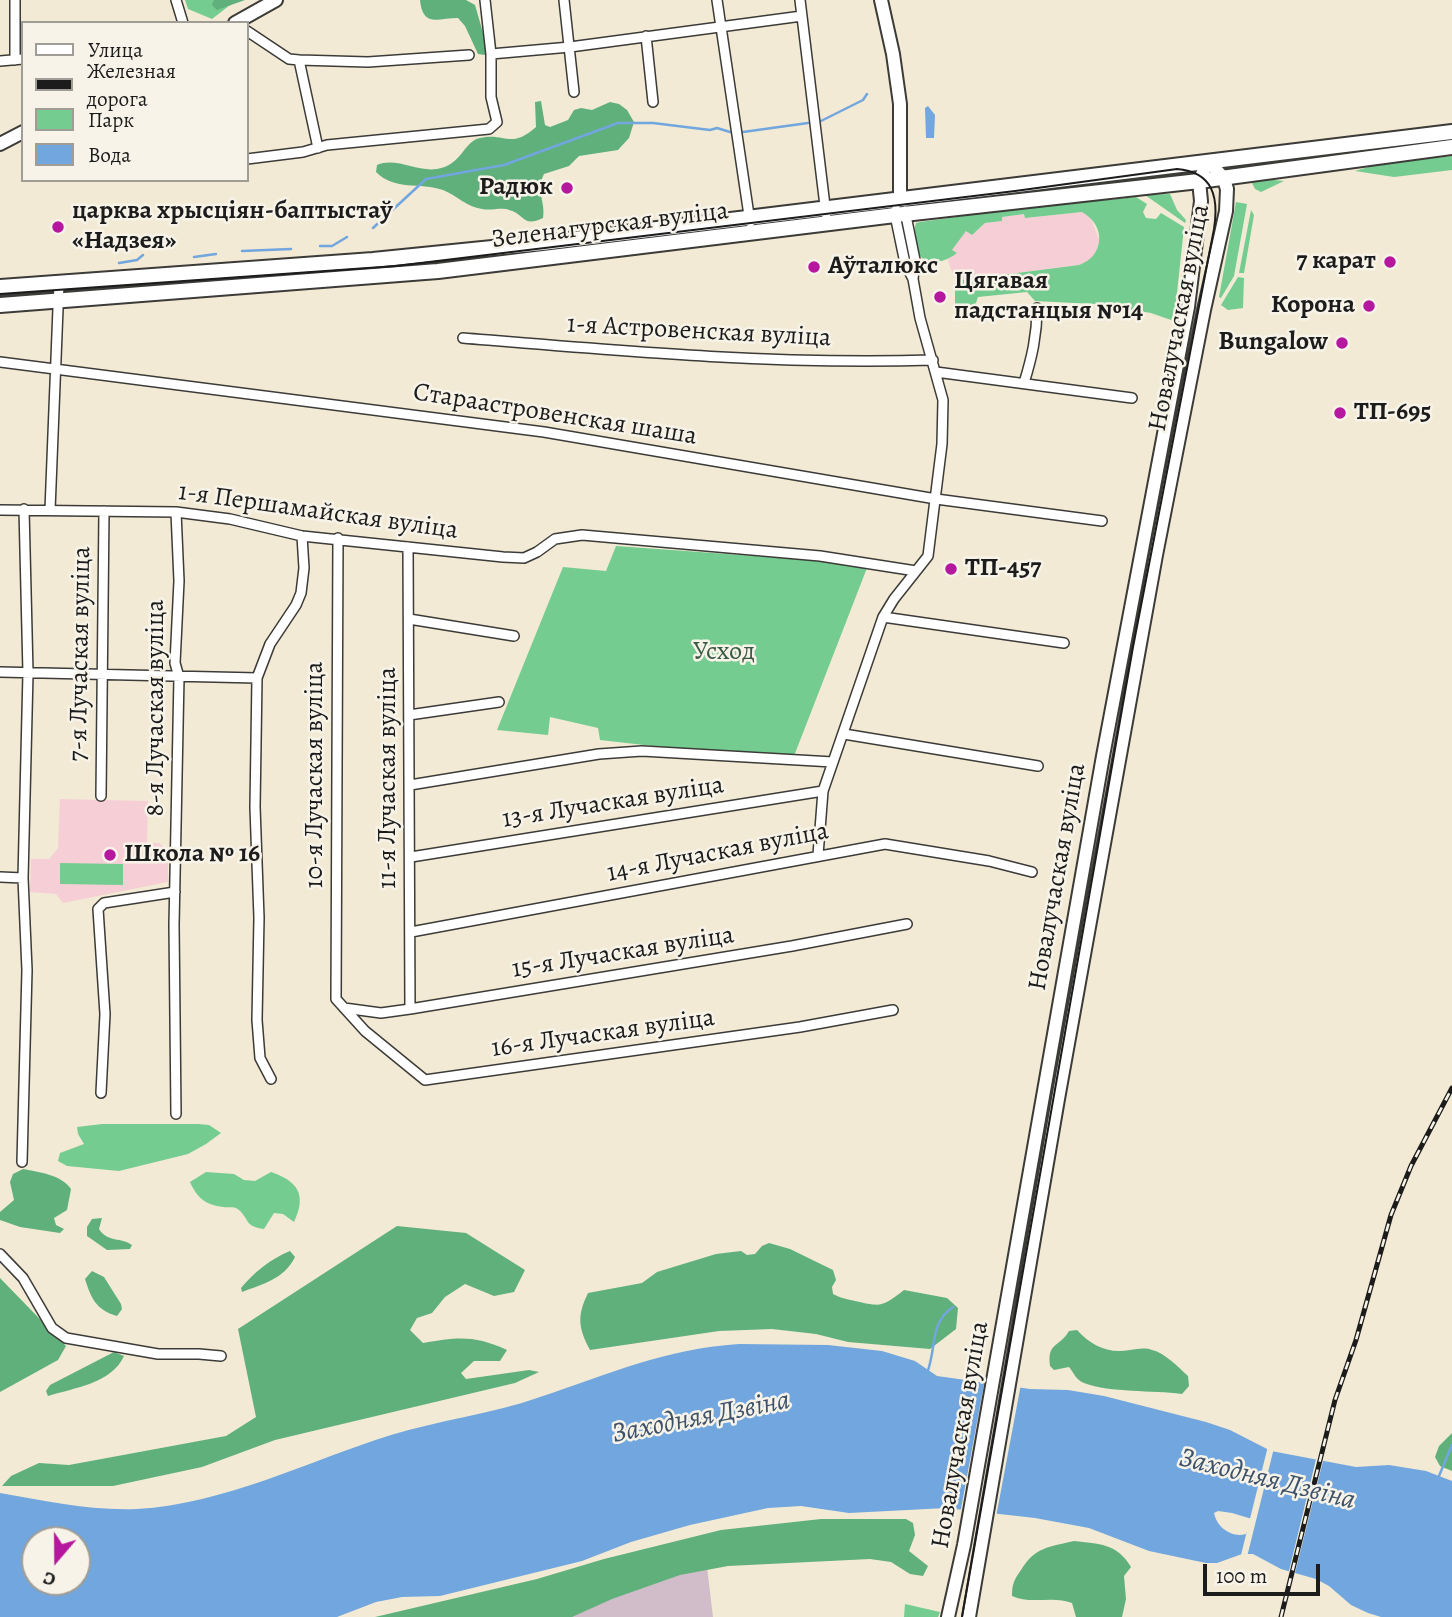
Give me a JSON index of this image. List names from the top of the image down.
{
  "streets": {
    "main road": ["Зеленагурская вуліца", "Новалучаская вуліца"],
    "street": [
      "1-я Астровенская вуліца",
      "Стараастровенская шаша",
      "1-я Першамайская вуліца",
      "7-я Лучаская вуліца",
      "8-я Лучаская вуліца",
      "10-я Лучаская вуліца",
      "11-я Лучаская вуліца",
      "13-я Лучаская вуліца",
      "14-я Лучаская вуліца",
      "15-я Лучаская вуліца",
      "16-я Лучаская вуліца"
    ]
  },
  "crossings": [
    ["Зеленагурская вуліца", "Новалучаская вуліца"],
    ["1-я Першамайская вуліца", "7-я Лучаская вуліца"],
    ["1-я Першамайская вуліца", "8-я Лучаская вуліца"],
    ["1-я Першамайская вуліца", "10-я Лучаская вуліца"],
    ["1-я Першамайская вуліца", "11-я Лучаская вуліца"],
    ["10-я Лучаская вуліца", "15-я Лучаская вуліца"],
    ["10-я Лучаская вуліца", "16-я Лучаская вуліца"],
    ["11-я Лучаская вуліца", "13-я Лучаская вуліца"],
    ["11-я Лучаская вуліца", "14-я Лучаская вуліца"],
    ["11-я Лучаская вуліца", "15-я Лучаская вуліца"],
    ["15-я Лучаская вуліца", "16-я Лучаская вуліца"]
  ],
  "water": ["Заходняя Дзвіна"],
  "parks": ["Усход"],
  "places": [
    "Радюк",
    "царква хрысціян-баптыстаў «Надзея»",
    "7 карат",
    "Аўталюкс",
    "Цягавая падстанцыя №14",
    "Корона",
    "Bungalow",
    "ТП-695",
    "ТП-457",
    "Школа № 16"
  ],
  "legend": [
    "Улица",
    "Железная дорога",
    "Парк",
    "Вода"
  ],
  "scale_bar": "100 m",
  "north": "bottom"
}
